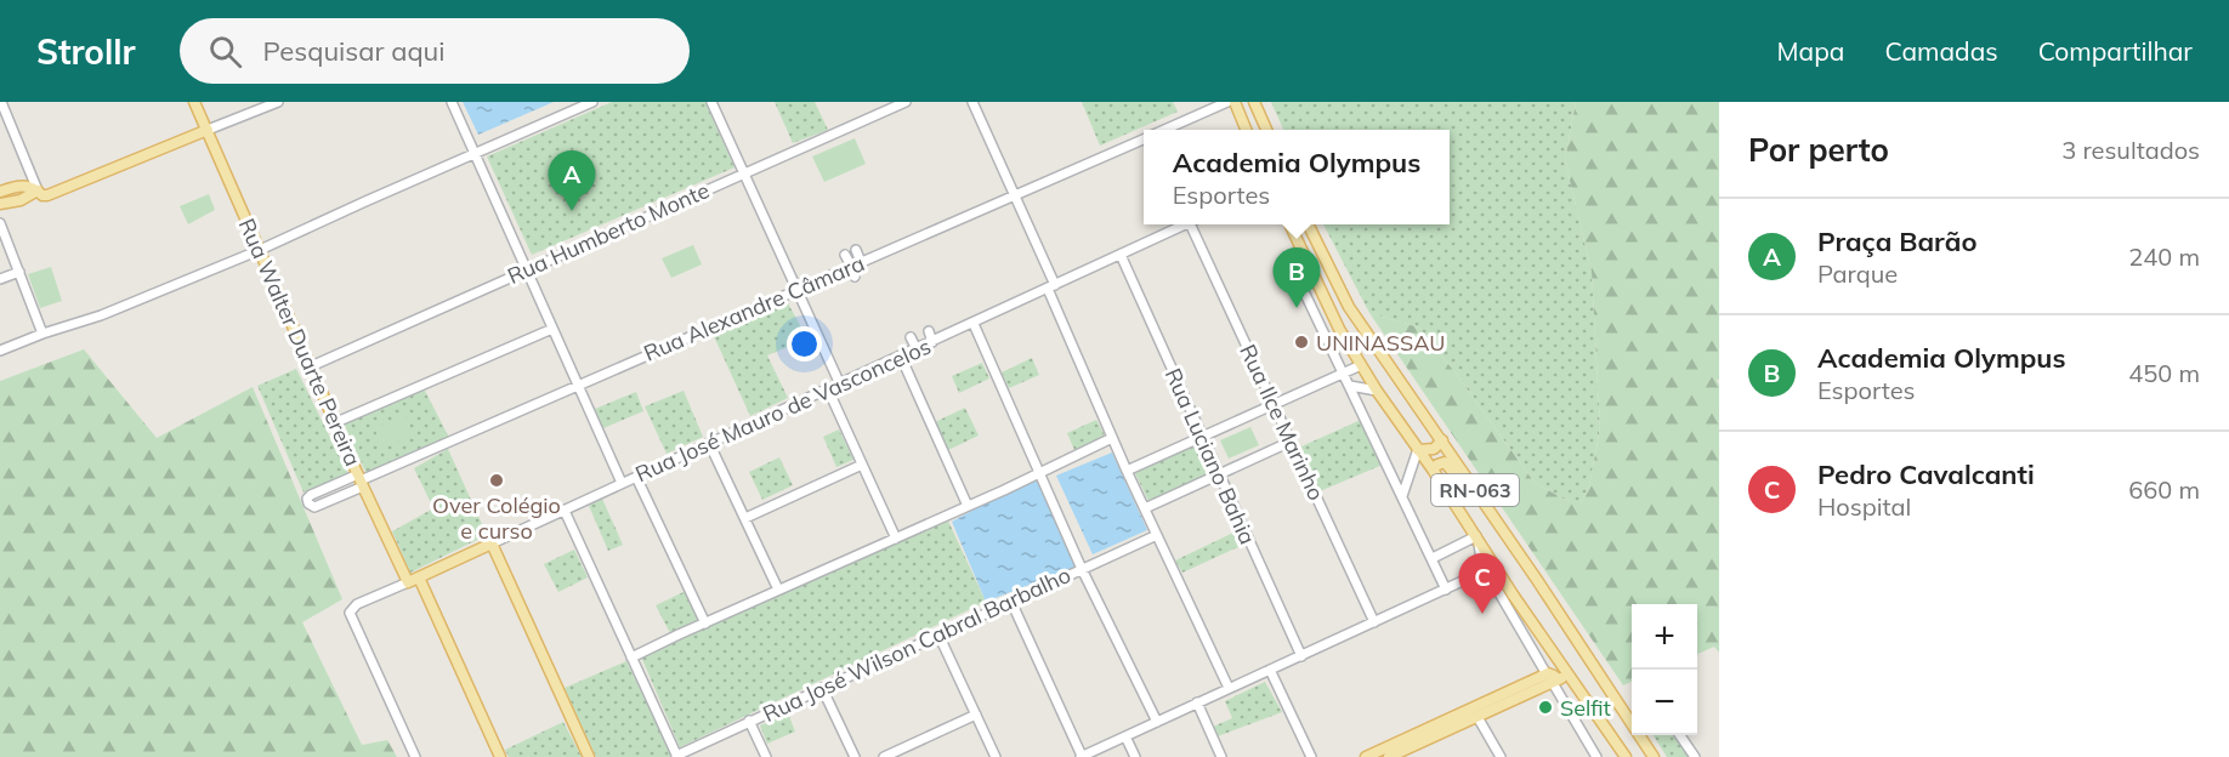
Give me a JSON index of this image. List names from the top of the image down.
{
  "streets": {
    "main road": ["Rua Walter Duarte Pereira", "Rua José Mauro de Vasconcelos", "RN-063"],
    "street": [
      "Rua Humberto Monte",
      "Rua Alexandre Câmara",
      "Rua Ilce Marinho",
      "Rua Luciano Bahia",
      "Rua José Wilson Cabral Barbalho"
    ]
  },
  "crossings": [
    ["Rua Humberto Monte", "Rua Walter Duarte Pereira"],
    ["Rua Alexandre Câmara", "Rua Walter Duarte Pereira"],
    ["Rua Walter Duarte Pereira", "Rua José Mauro de Vasconcelos"],
    ["Rua José Mauro de Vasconcelos", "Rua Luciano Bahia"]
  ],
  "places": ["UNINASSAU", "Over Colégio e curso", "Selfit"],
  "page": {
    "header": "Strollr",
    "search": "Pesquisar aqui",
    "nav": ["Mapa", "Camadas", "Compartilhar"],
    "heading": ["Por perto", "3 resultados"],
    "popup": ["Academia Olympus", "Esportes"],
    "pins": ["A", "B", "C"],
    "list": [
      {
        "mark": "A",
        "name": "Praça Barão",
        "note": "Parque",
        "value": "240 m"
      },
      {
        "mark": "B",
        "name": "Academia Olympus",
        "note": "Esportes",
        "value": "450 m"
      },
      {
        "mark": "C",
        "name": "Pedro Cavalcanti",
        "note": "Hospital",
        "value": "660 m"
      }
    ],
    "map_buttons": ["+", "−"]
  }
}
